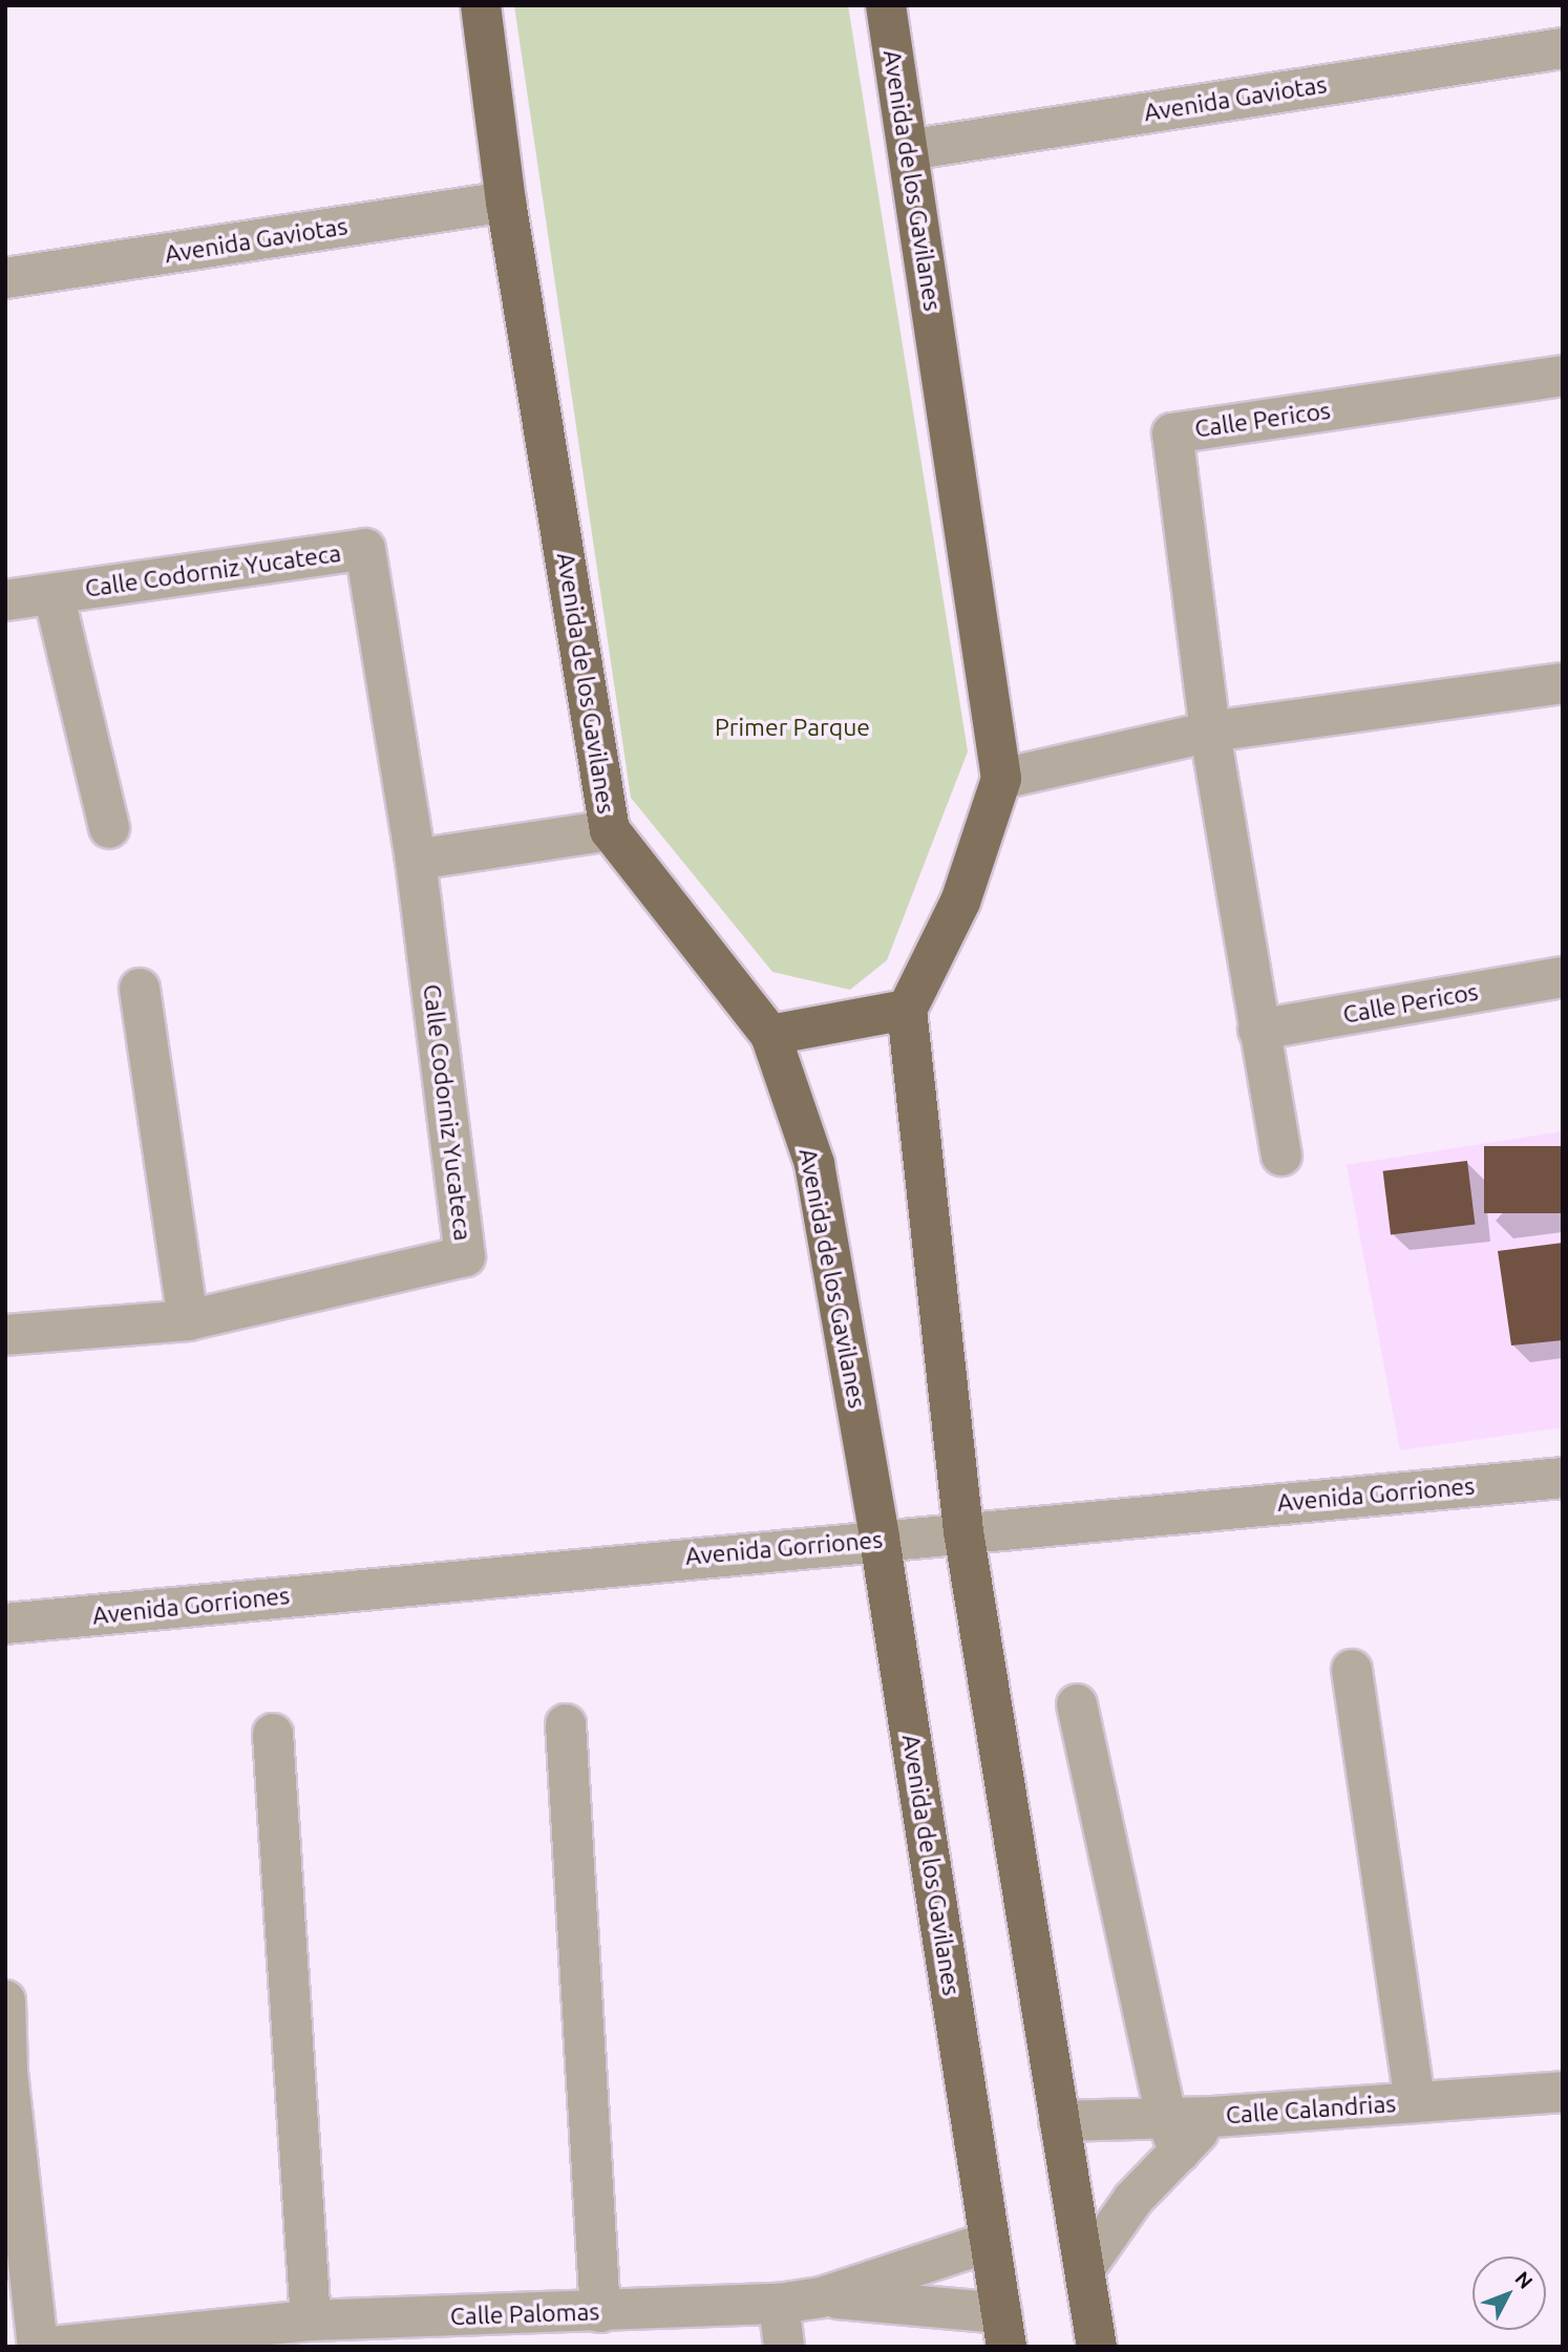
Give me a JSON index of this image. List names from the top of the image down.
{
  "streets": {
    "main road": ["Avenida de los Gavilanes"],
    "street": [
      "Avenida Gaviotas",
      "Calle Pericos",
      "Calle Codorniz Yucateca",
      "Avenida Gorriones",
      "Calle Calandrias",
      "Calle Palomas"
    ]
  },
  "crossings": [
    ["Avenida Gaviotas", "Avenida de los Gavilanes"],
    ["Avenida de los Gavilanes", "Avenida Gorriones"],
    ["Avenida de los Gavilanes", "Calle Palomas"]
  ],
  "parks": ["Primer Parque"],
  "north": "top right"
}
